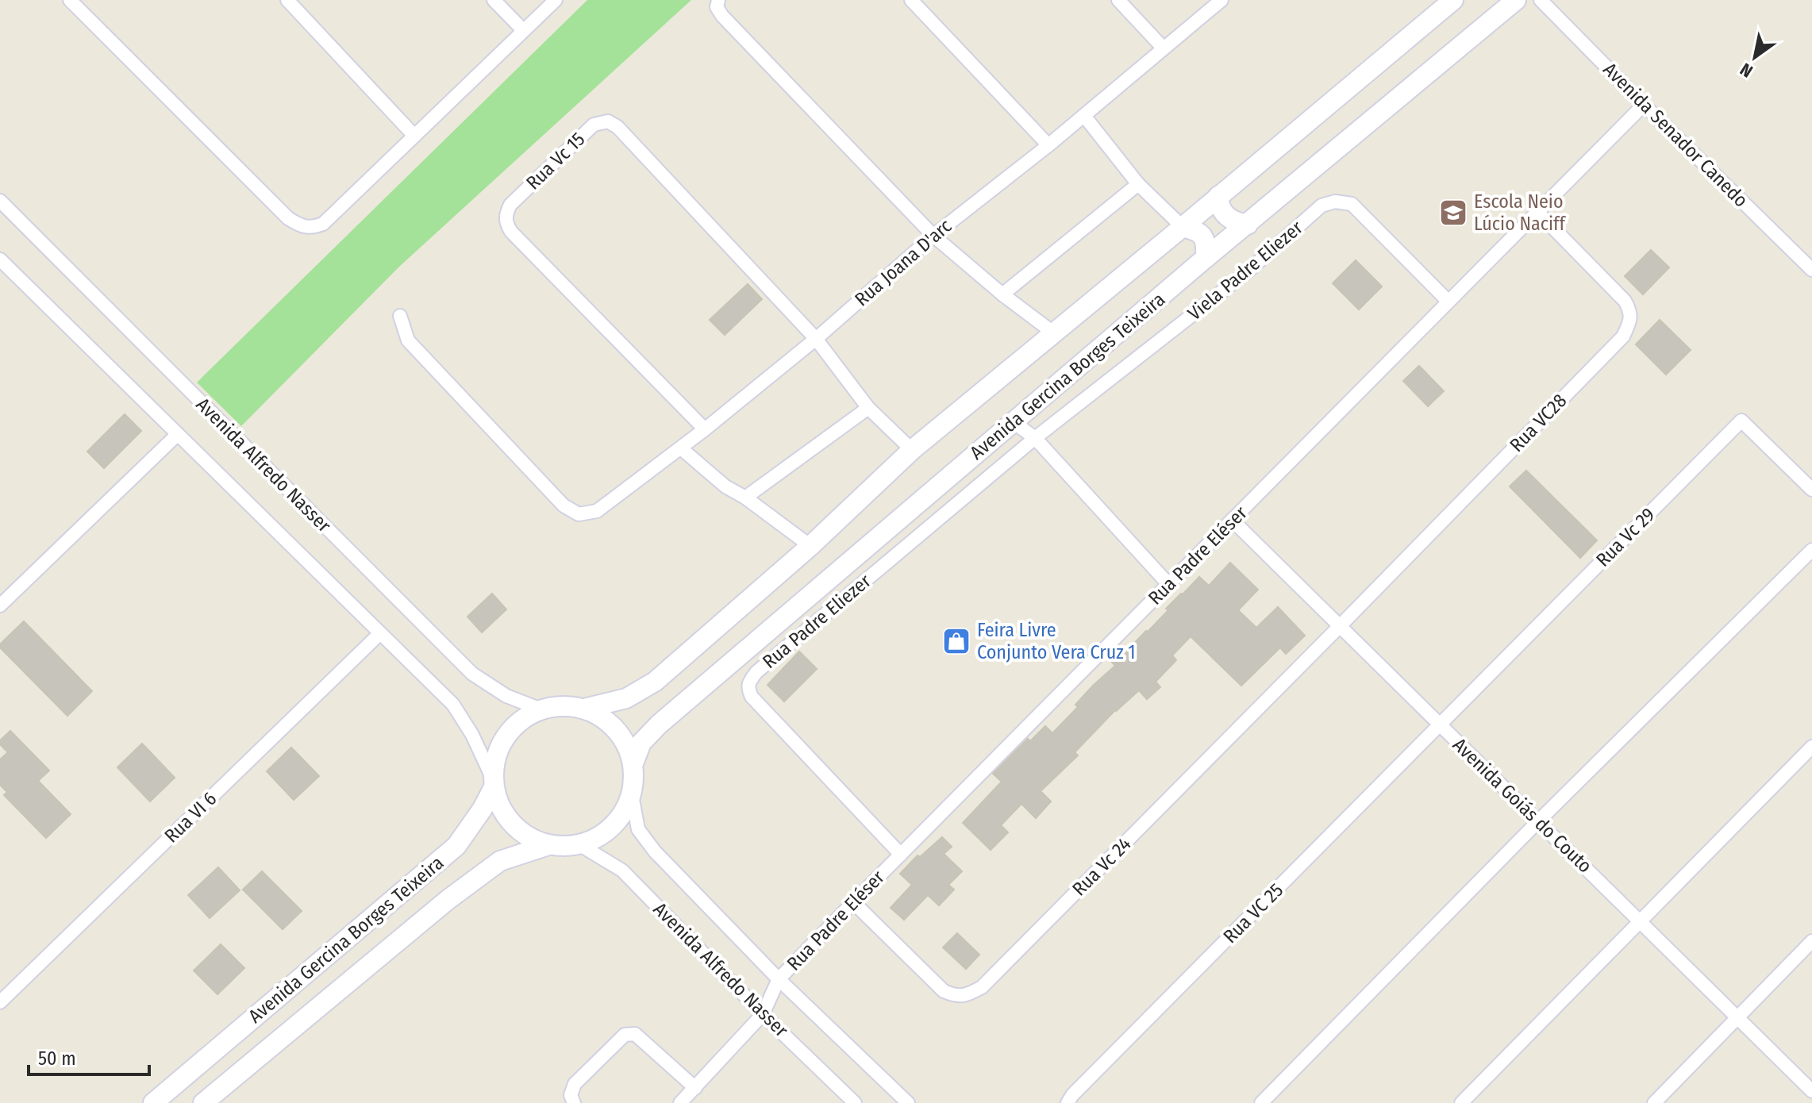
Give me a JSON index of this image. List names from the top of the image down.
{
  "streets": {
    "main road": ["Avenida Gercina Borges Teixeira"],
    "street": [
      "Avenida Senador Canedo",
      "Rua Vc 15",
      "Rua Joana D'arc",
      "Viela Padre Eliezer",
      "Rua VC28",
      "Avenida Alfredo Nasser",
      "Rua Vc 29",
      "Rua Padre Eléser",
      "Rua Padre Eliezer",
      "Avenida Goiás do Couto",
      "Rua VI 6",
      "Rua Vc 24",
      "Rua VC 25"
    ]
  },
  "crossings": [
    ["Avenida Senador Canedo", "Rua Padre Eléser"],
    ["Rua Vc 15", "Rua Joana D'arc"],
    ["Viela Padre Eliezer", "Rua Padre Eléser"],
    ["Viela Padre Eliezer", "Rua Padre Eliezer"],
    ["Avenida Gercina Borges Teixeira", "Avenida Alfredo Nasser"],
    ["Rua VC28", "Rua Padre Eléser"],
    ["Rua VC28", "Avenida Goiás do Couto"],
    ["Rua VC28", "Rua Vc 24"],
    ["Avenida Alfredo Nasser", "Rua Padre Eléser"],
    ["Avenida Alfredo Nasser", "Rua VI 6"],
    ["Rua Vc 29", "Avenida Goiás do Couto"],
    ["Rua Vc 29", "Rua VC 25"],
    ["Rua Padre Eléser", "Rua Padre Eliezer"],
    ["Rua Padre Eléser", "Avenida Goiás do Couto"],
    ["Rua Padre Eléser", "Rua Vc 24"],
    ["Avenida Goiás do Couto", "Rua Vc 24"],
    ["Avenida Goiás do Couto", "Rua VC 25"]
  ],
  "places": {
    "school or university": ["Escola Neio Lúcio Naciff"],
    "shop": ["Feira Livre Conjunto Vera Cruz 1"]
  },
  "scale_bar": "50 m",
  "north": "bottom left"
}
